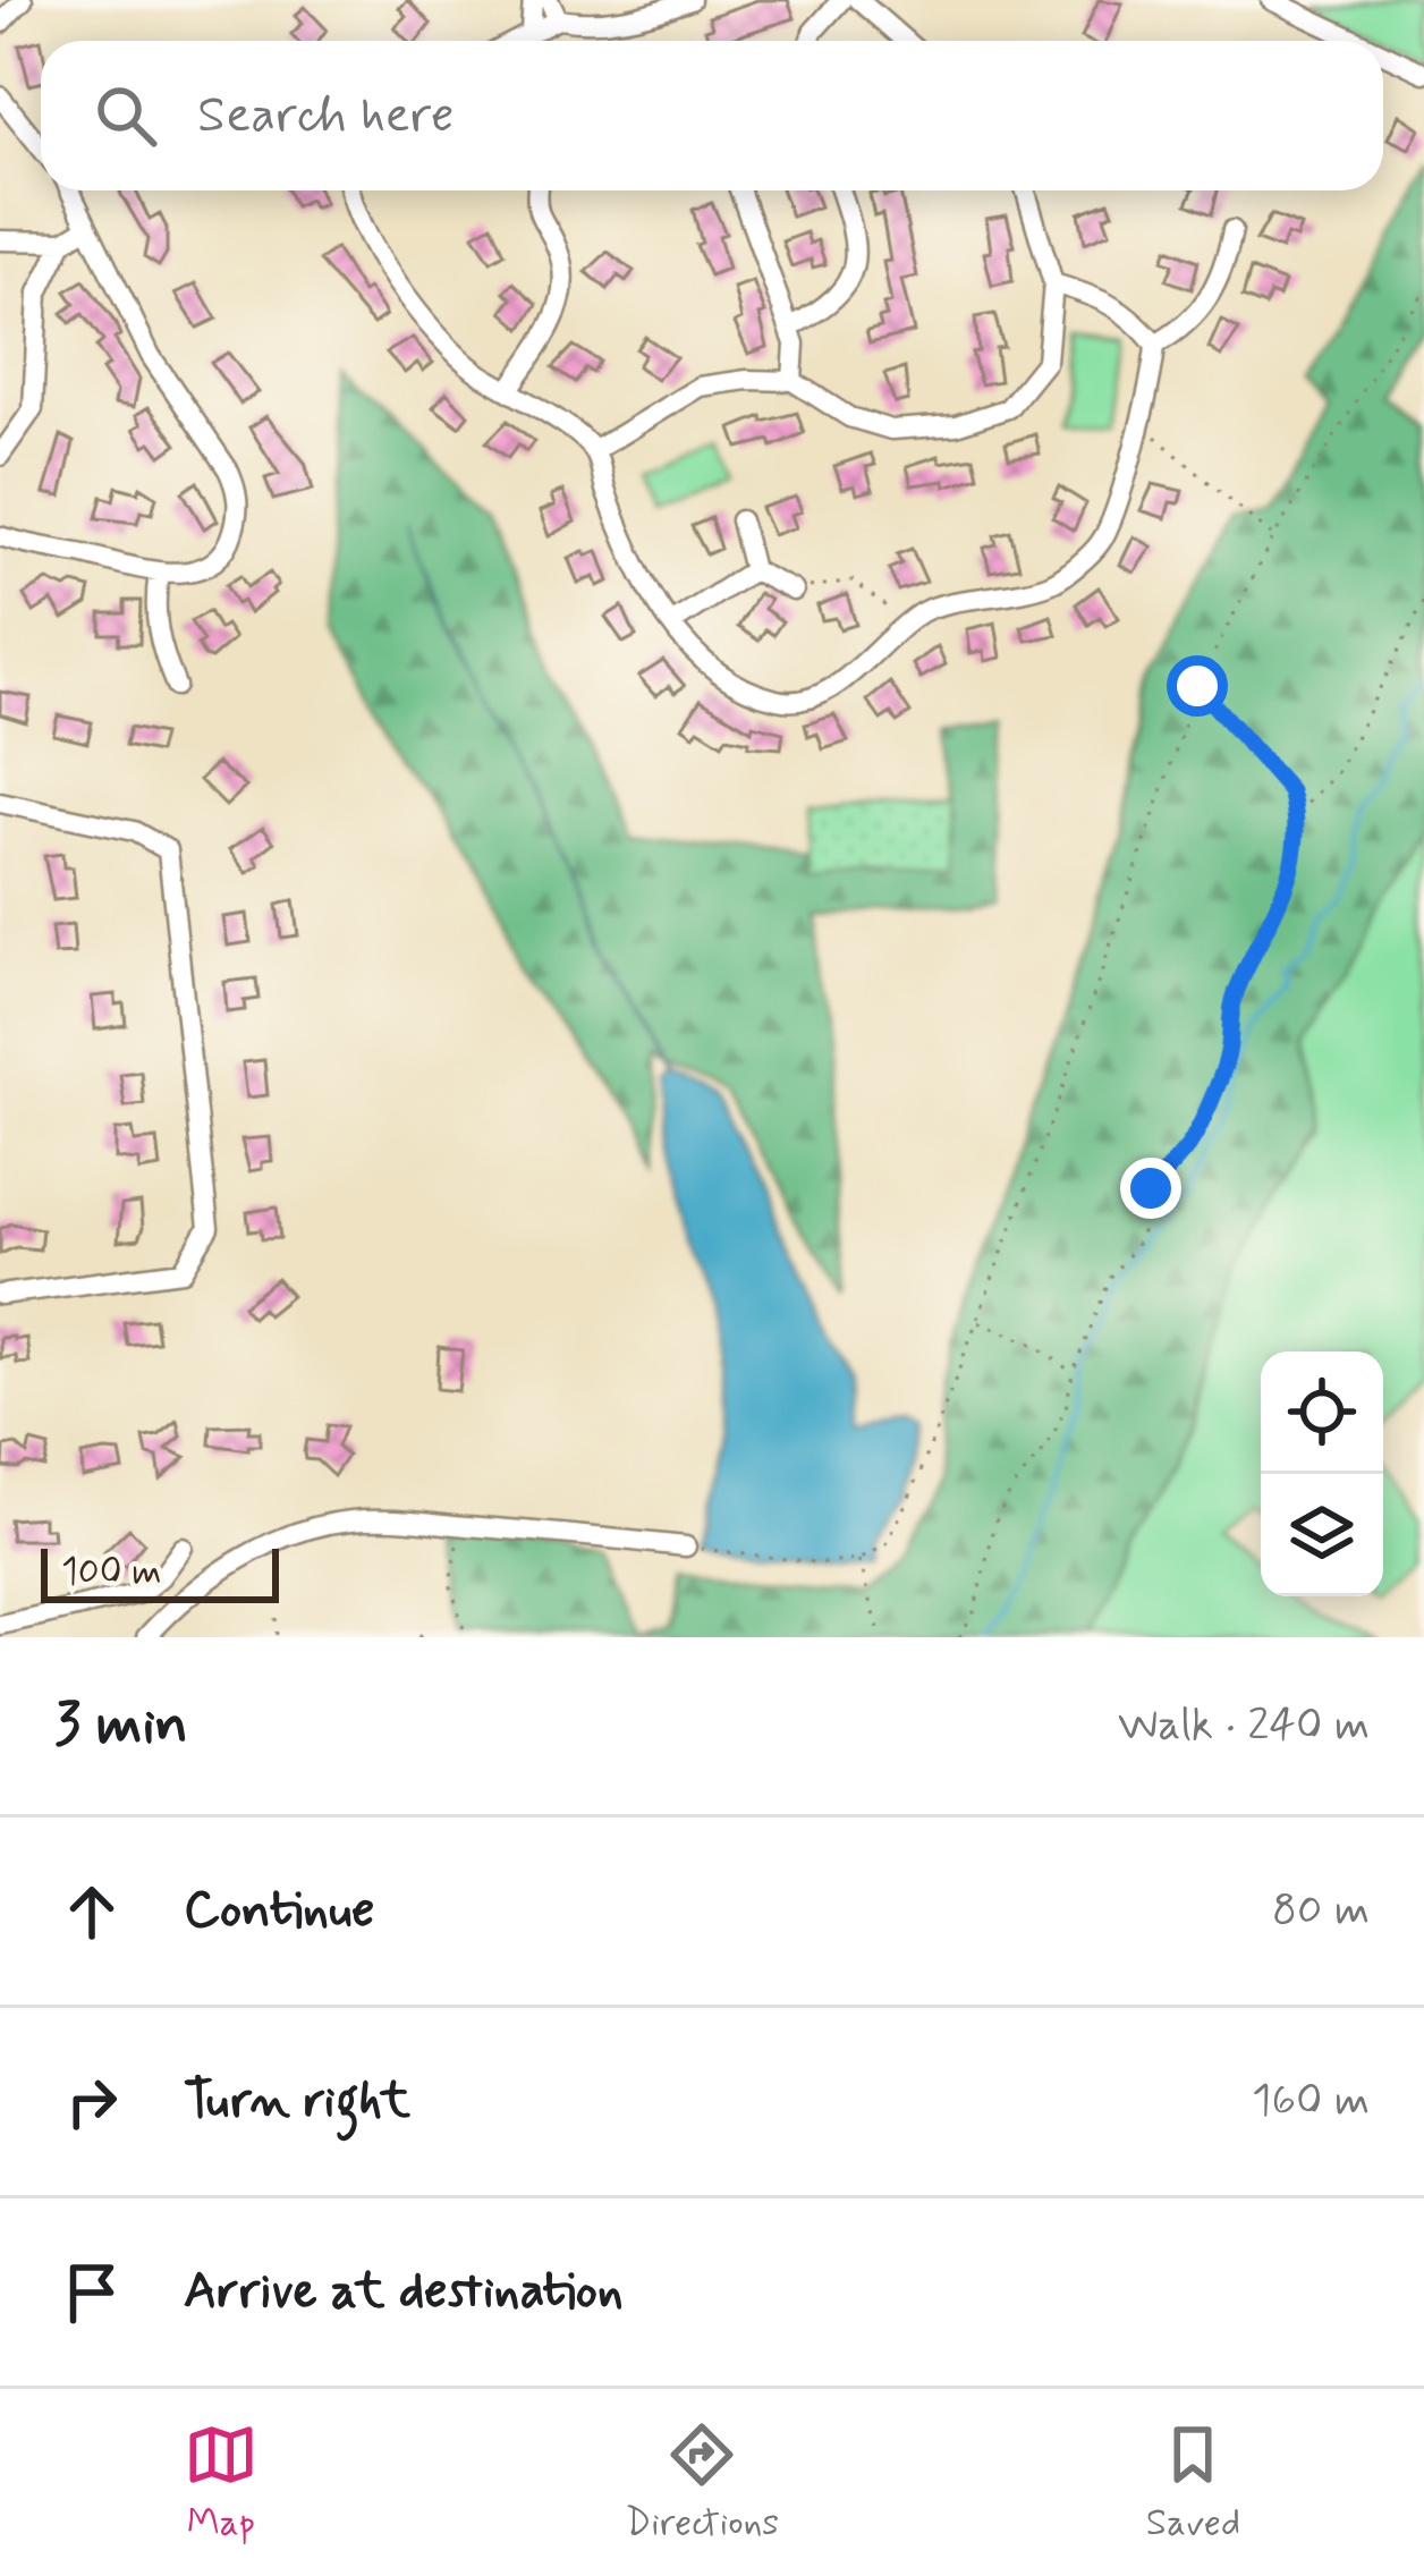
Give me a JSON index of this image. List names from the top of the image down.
{
  "scale_bar": "100 m",
  "page": {
    "search": "Search here",
    "scale": "100 m",
    "heading": ["3 min", "Walk · 240 m"],
    "list": [
      ["Continue", "80 m"],
      ["Turn right", "160 m"],
      "Arrive at destination"
    ],
    "nav": ["Map", "Directions", "Saved"]
  }
}
